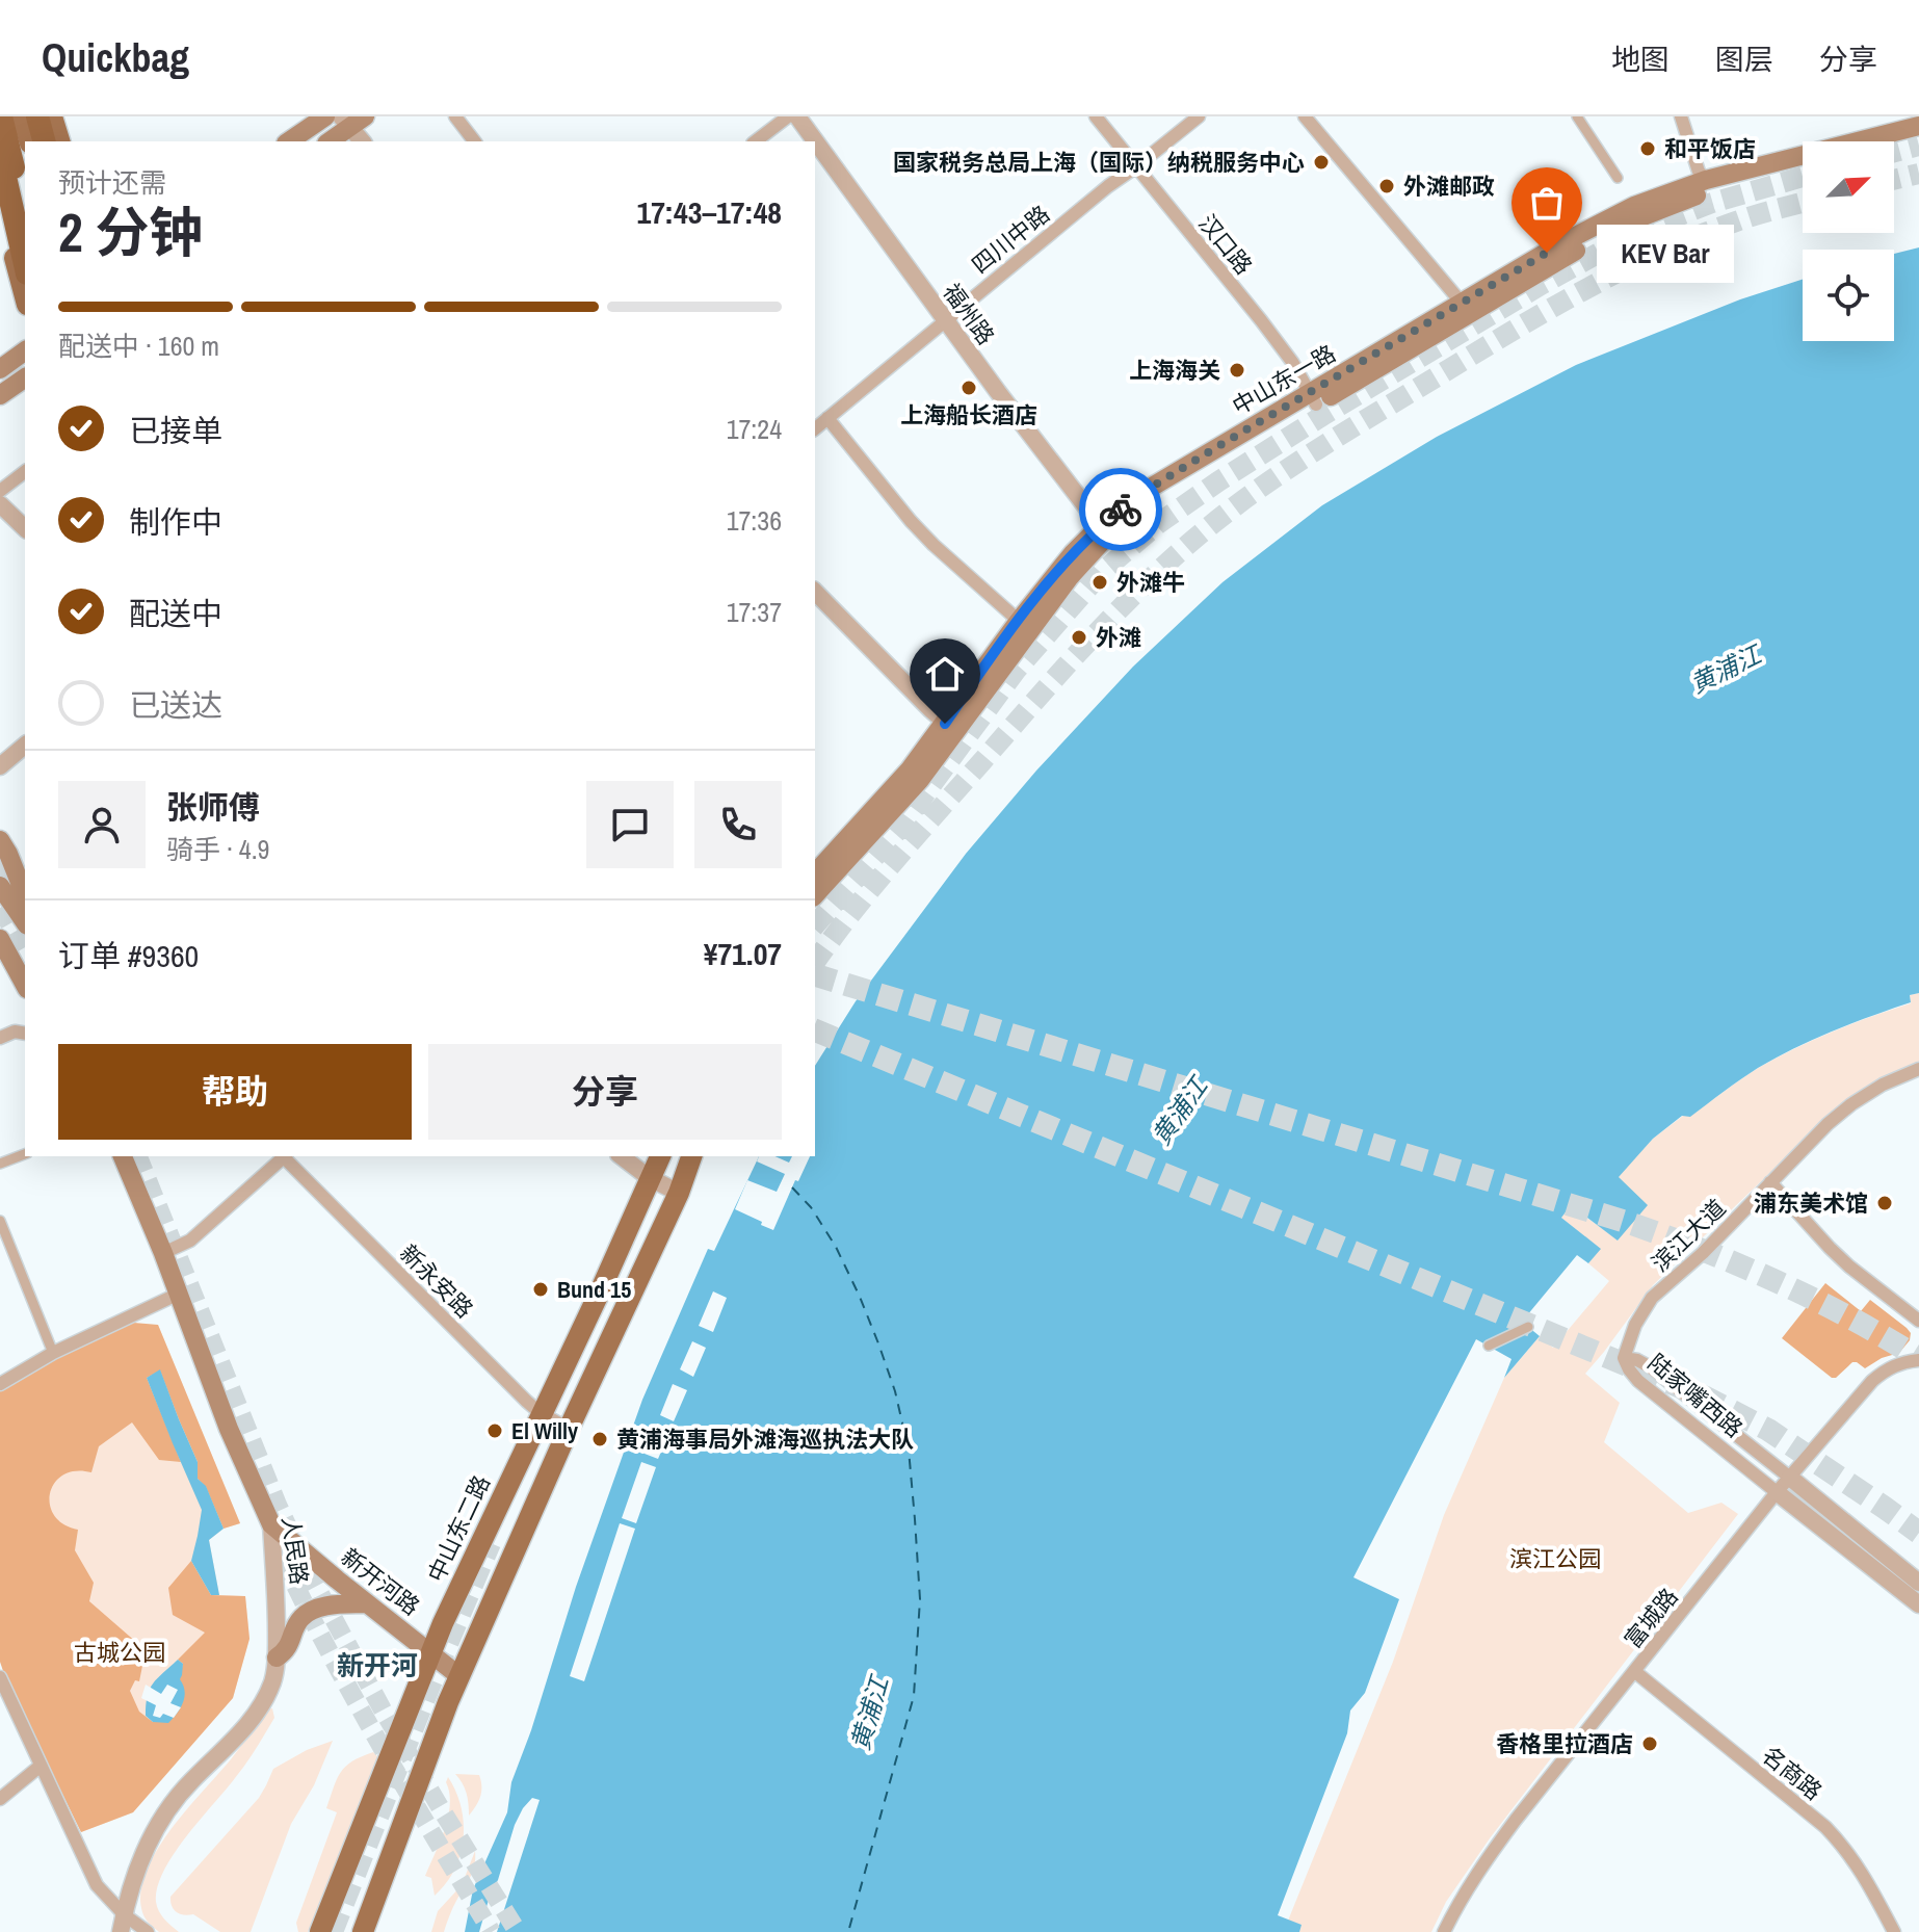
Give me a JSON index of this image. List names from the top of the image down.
{
  "streets": {
    "main road": [
      "中山东一路",
      "中山东二路",
      "人民路",
      "新开河路"
    ],
    "street": [
      "四川中路",
      "汉口路",
      "福州路",
      "滨江大道",
      "新永安路",
      "陆家嘴西路",
      "富城路",
      "名商路"
    ]
  },
  "crossings": [
    ["四川中路", "汉口路"],
    ["四川中路", "福州路"],
    ["汉口路", "中山东一路"],
    ["福州路", "中山东一路"],
    ["滨江大道", "陆家嘴西路"],
    ["新永安路", "中山东二路"],
    ["陆家嘴西路", "富城路"],
    ["中山东二路", "新开河路"],
    ["人民路", "新开河路"],
    ["富城路", "名商路"]
  ],
  "districts": ["新开河"],
  "water": ["黄浦江"],
  "parks": ["滨江公园", "古城公园"],
  "places": [
    "和平饭店",
    "国家税务总局上海（国际）纳税服务中心",
    "外滩邮政",
    "KEV Bar",
    "上海海关",
    "上海船长酒店",
    "外滩牛",
    "外滩",
    "浦东美术馆",
    "Bund 15",
    "El Willy",
    "黄浦海事局外滩海巡执法大队",
    "香格里拉酒店"
  ],
  "north": "top right",
  "page": {
    "header": "Quickbag",
    "nav": ["地图", "图层", "分享"],
    "heading": ["2 分钟", "预计还需", "17:43–17:48"],
    "panel": [
      "张师傅",
      "骑手 · 4.9",
      "订单 #9360",
      "¥71.07"
    ],
    "bubble": "KEV Bar",
    "bar": "配送中 · 160 m",
    "list": [
      ["已接单", "17:24"],
      ["制作中", "17:36"],
      ["配送中", "17:37"],
      "已送达"
    ],
    "buttons": ["帮助", "分享"]
  }
}
